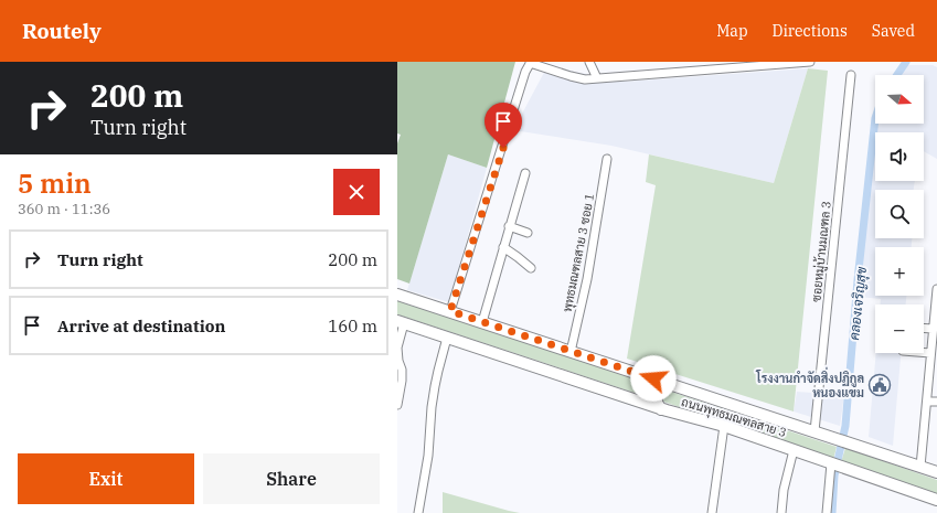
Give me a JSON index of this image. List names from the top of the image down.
{
  "streets": {
    "main road": ["ถนนพุทธมณฑลสาย 3"],
    "street": ["ซอยหมู่บ้านมณฑล 3", "พุทธมณฑลสาย 3 ซอย 1"]
  },
  "crossings": [
    ["ซอยหมู่บ้านมณฑล 3", "ถนนพุทธมณฑลสาย 3"],
    ["พุทธมณฑลสาย 3 ซอย 1", "ถนนพุทธมณฑลสาย 3"]
  ],
  "water": ["คลองเจริญสุข"],
  "places": {
    "public building": ["โรงงานกำจัดสิ่งปฏิกูล หนองแขม"]
  },
  "north": "right",
  "page": {
    "header": "Routely",
    "nav": ["Map", "Directions", "Saved"],
    "turn": ["200 m", "Turn right"],
    "map_buttons": ["+", "−"],
    "heading": ["5 min", "360 m · 11:36"],
    "list": [
      {
        "name": "Turn right",
        "value": "200 m"
      },
      {
        "name": "Arrive at destination",
        "value": "160 m"
      }
    ],
    "buttons": ["Exit", "Share"]
  }
}
